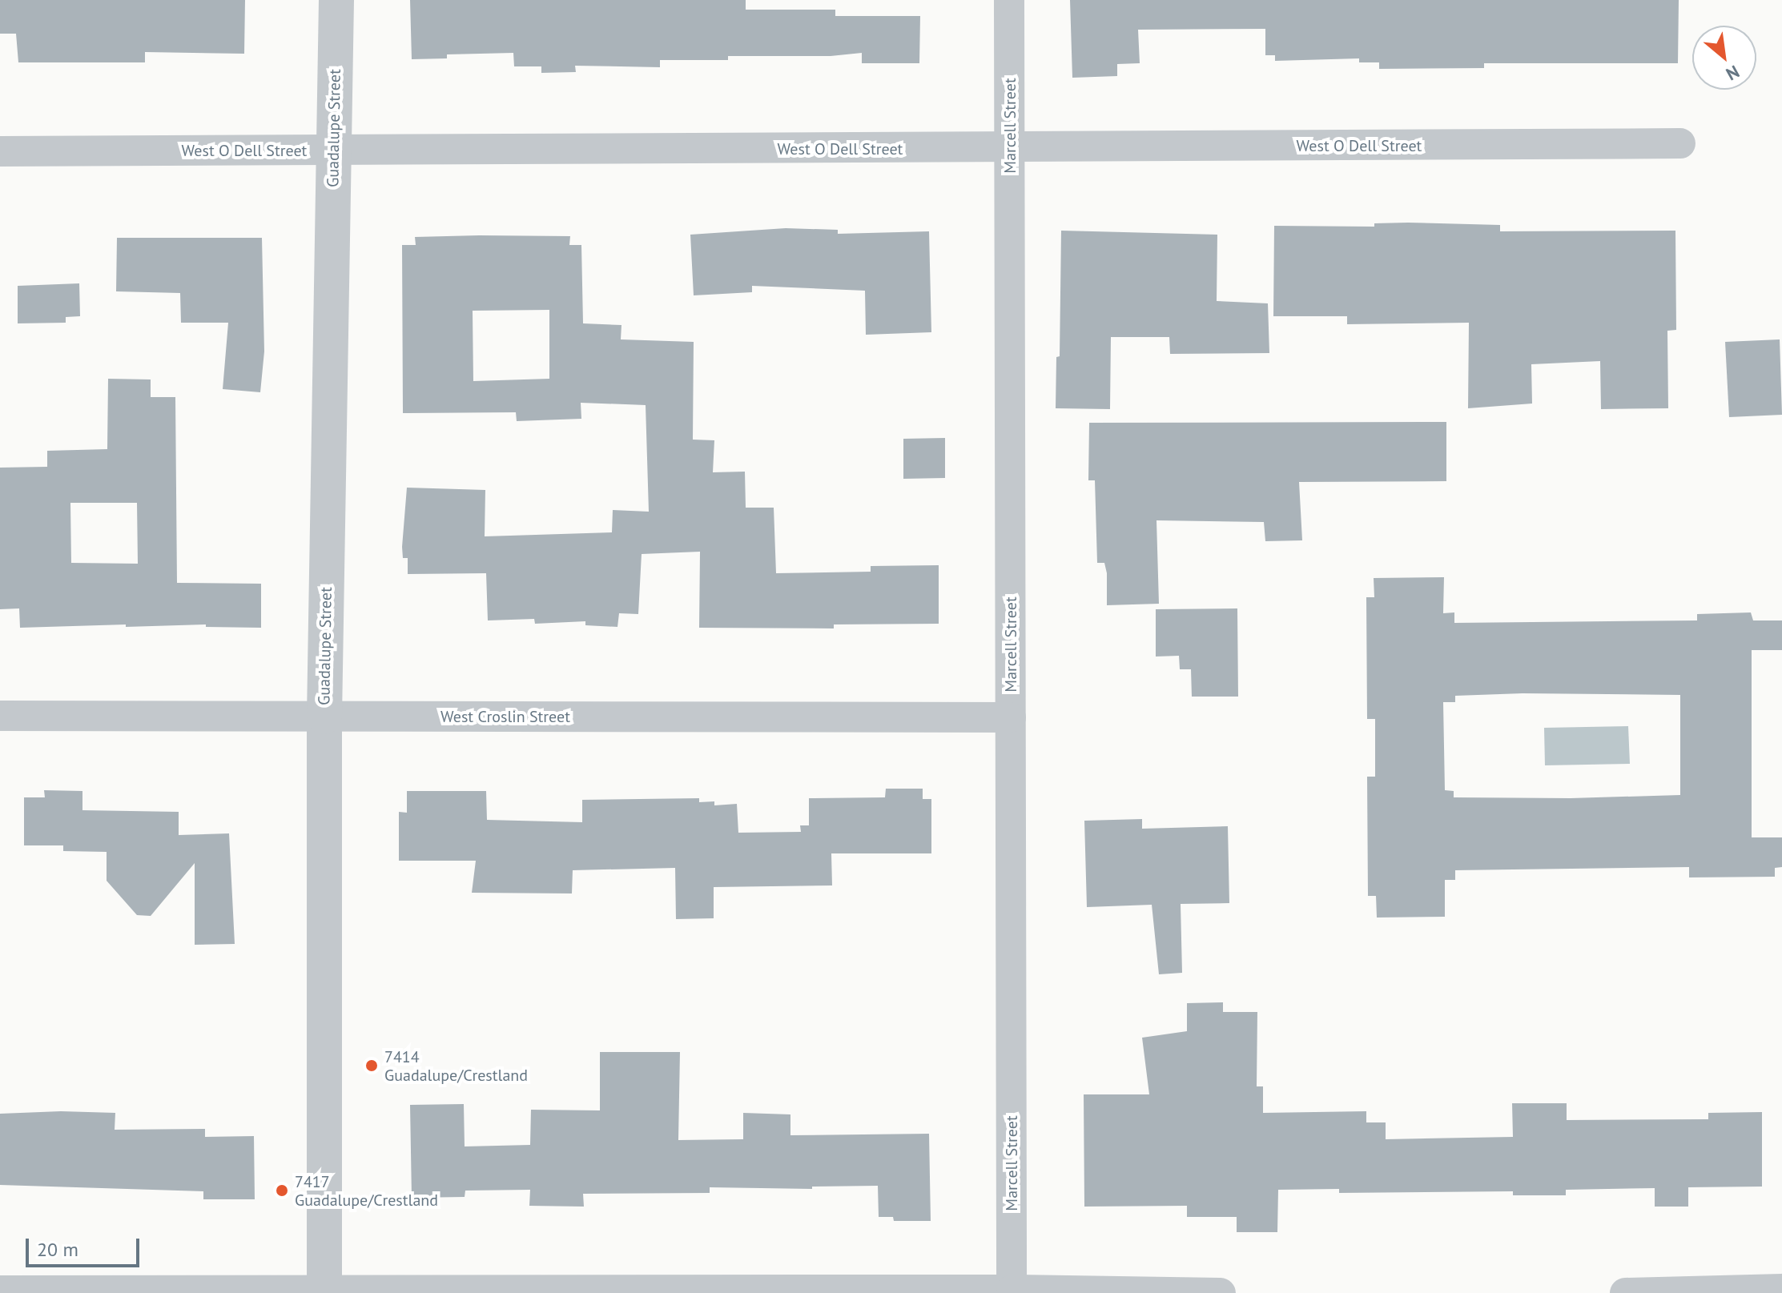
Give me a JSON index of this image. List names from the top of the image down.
{
  "streets": {
    "street": [
      "Marcell Street",
      "Guadalupe Street",
      "West O Dell Street",
      "West Croslin Street"
    ]
  },
  "crossings": [
    ["Marcell Street", "West O Dell Street"],
    ["Marcell Street", "West Croslin Street"],
    ["Guadalupe Street", "West O Dell Street"],
    ["Guadalupe Street", "West Croslin Street"]
  ],
  "places": ["7414 Guadalupe/Crestland", "7417 Guadalupe/Crestland"],
  "scale_bar": "20 m",
  "north": "bottom right"
}
